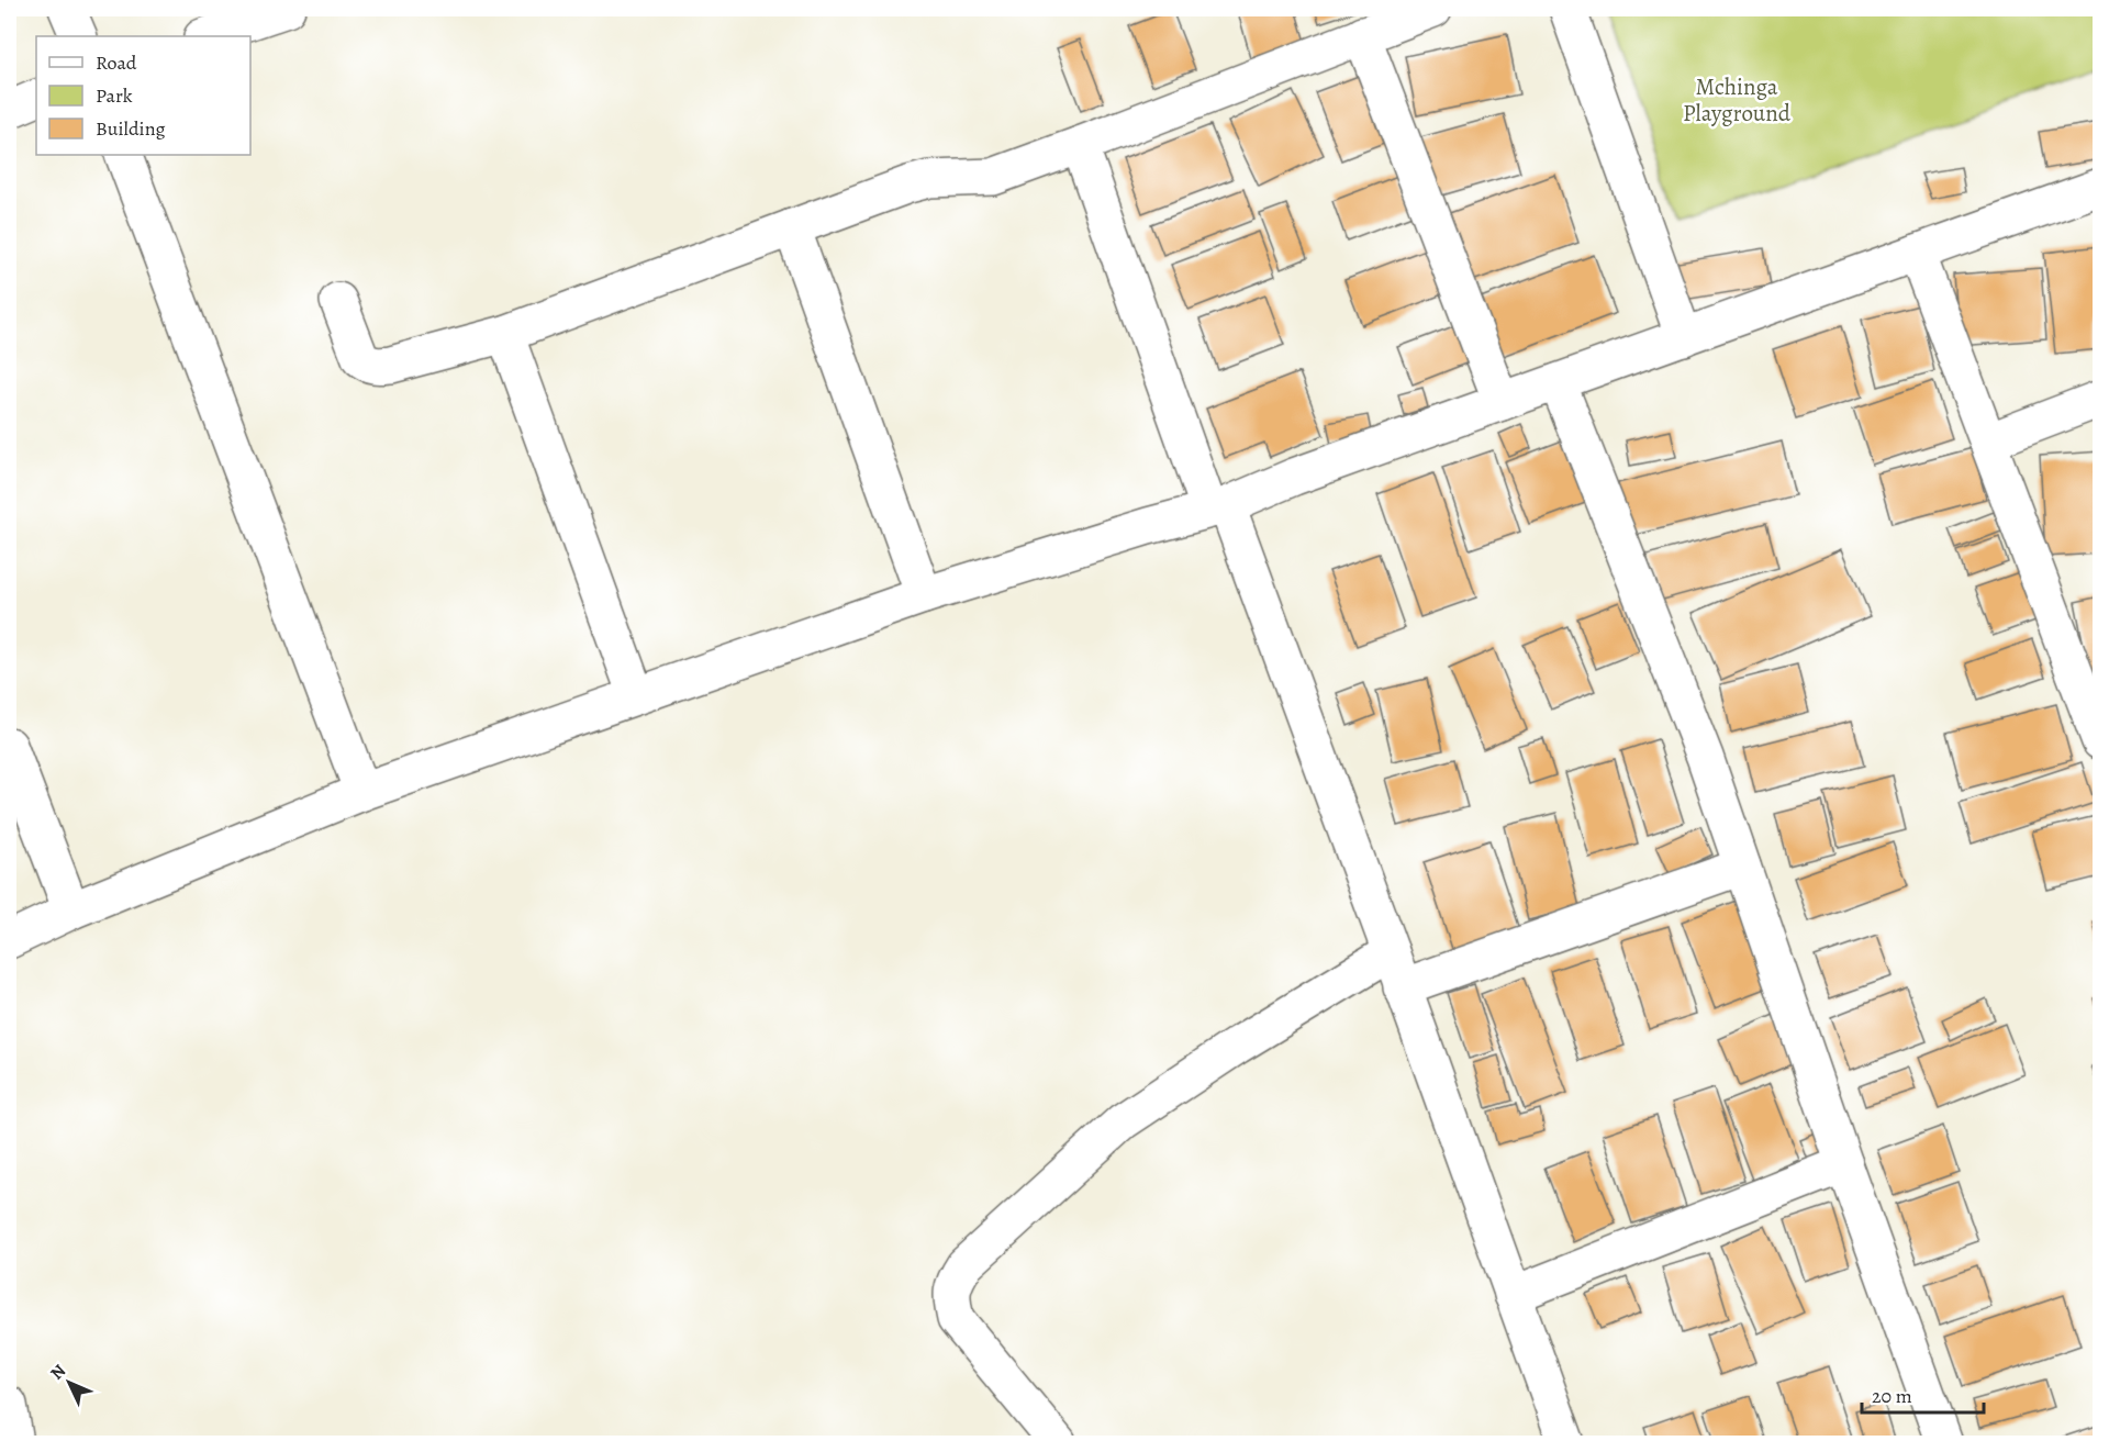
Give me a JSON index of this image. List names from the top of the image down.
{
  "parks": ["Mchinga Playground"],
  "legend": ["Road", "Park", "Building"],
  "scale_bar": "20 m",
  "north": "top left"
}
